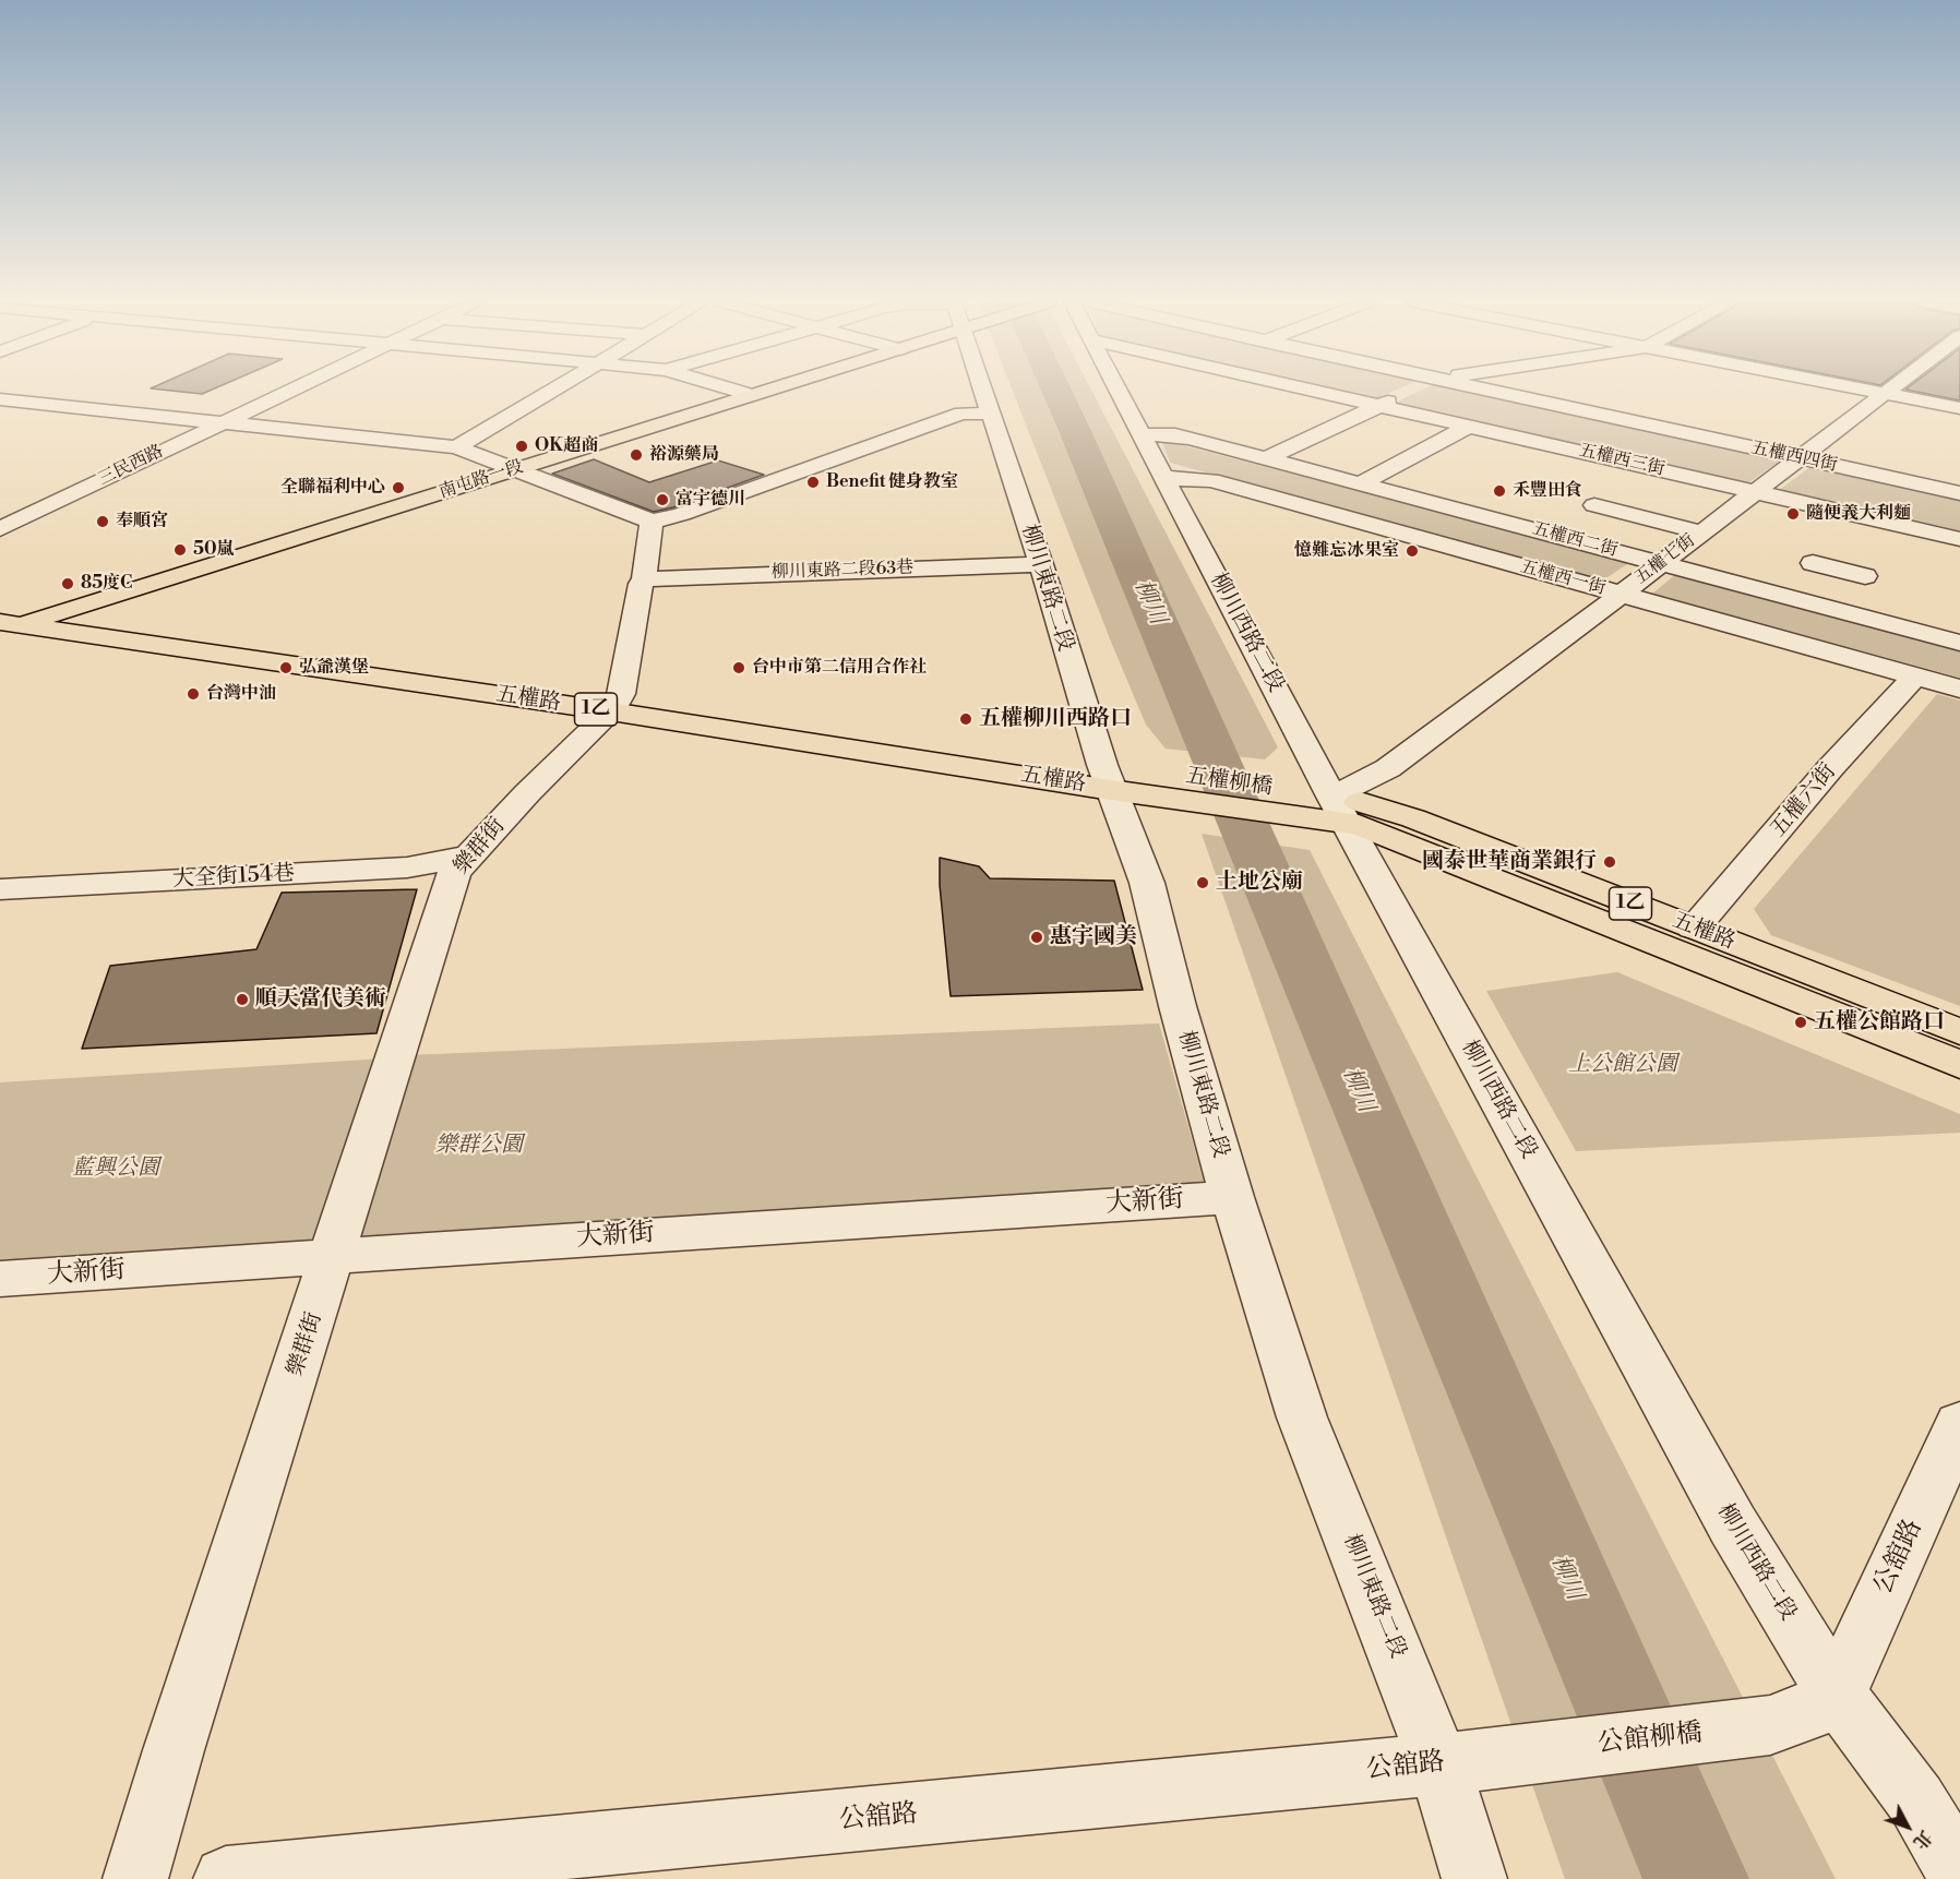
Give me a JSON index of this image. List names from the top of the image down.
{
  "streets": {
    "main road": [
      "南屯路一段",
      "五權路",
      "1乙",
      "五權柳橋"
    ],
    "street": [
      "五權西四街",
      "五權西三街",
      "三民西路",
      "五權西二街",
      "五權七街",
      "柳川東路二段63巷",
      "五權西一街",
      "柳川東路二段",
      "柳川西路二段",
      "五權六街",
      "樂群街",
      "大全街154巷",
      "大新街",
      "公舘路",
      "公館柳橋"
    ]
  },
  "crossings": [
    ["五權西四街", "五權七街"],
    ["五權西三街", "五權七街"],
    ["南屯路一段", "五權路"],
    ["五權西二街", "五權七街"],
    ["五權西二街", "柳川西路二段"],
    ["五權七街", "五權西一街"],
    ["五權七街", "柳川西路二段"],
    ["五權七街", "五權路"],
    ["五權七街", "五權柳橋"],
    ["柳川東路二段63巷", "柳川東路二段"],
    ["五權西一街", "柳川西路二段"],
    ["五權西一街", "五權六街"],
    ["柳川東路二段", "五權路"],
    ["柳川東路二段", "大新街"],
    ["柳川東路二段", "公舘路"],
    ["柳川西路二段", "五權路"],
    ["柳川西路二段", "五權柳橋"],
    ["柳川西路二段", "公舘路"],
    ["柳川西路二段", "公館柳橋"],
    ["五權路", "五權柳橋"],
    ["五權路", "五權六街"],
    ["五權路", "樂群街"],
    ["樂群街", "大全街154巷"],
    ["樂群街", "大新街"],
    ["公舘路", "公館柳橋"]
  ],
  "water": ["柳川"],
  "parks": ["上公館公園", "樂群公園", "藍興公園"],
  "places": [
    "OK超商",
    "裕源藥局",
    "Benefit 健身教室",
    "全聯福利中心",
    "禾豐田食",
    "富宇德川",
    "隨便義大利麵",
    "奉順宮",
    "50嵐",
    "憶難忘冰果室",
    "85度C",
    "弘爺漢堡",
    "台中市第二信用合作社",
    "台灣中油",
    "五權柳川西路口",
    "國泰世華商業銀行",
    "土地公廟",
    "惠宇國美",
    "順天當代美術",
    "五權公館路口"
  ],
  "north": "bottom right"
}
